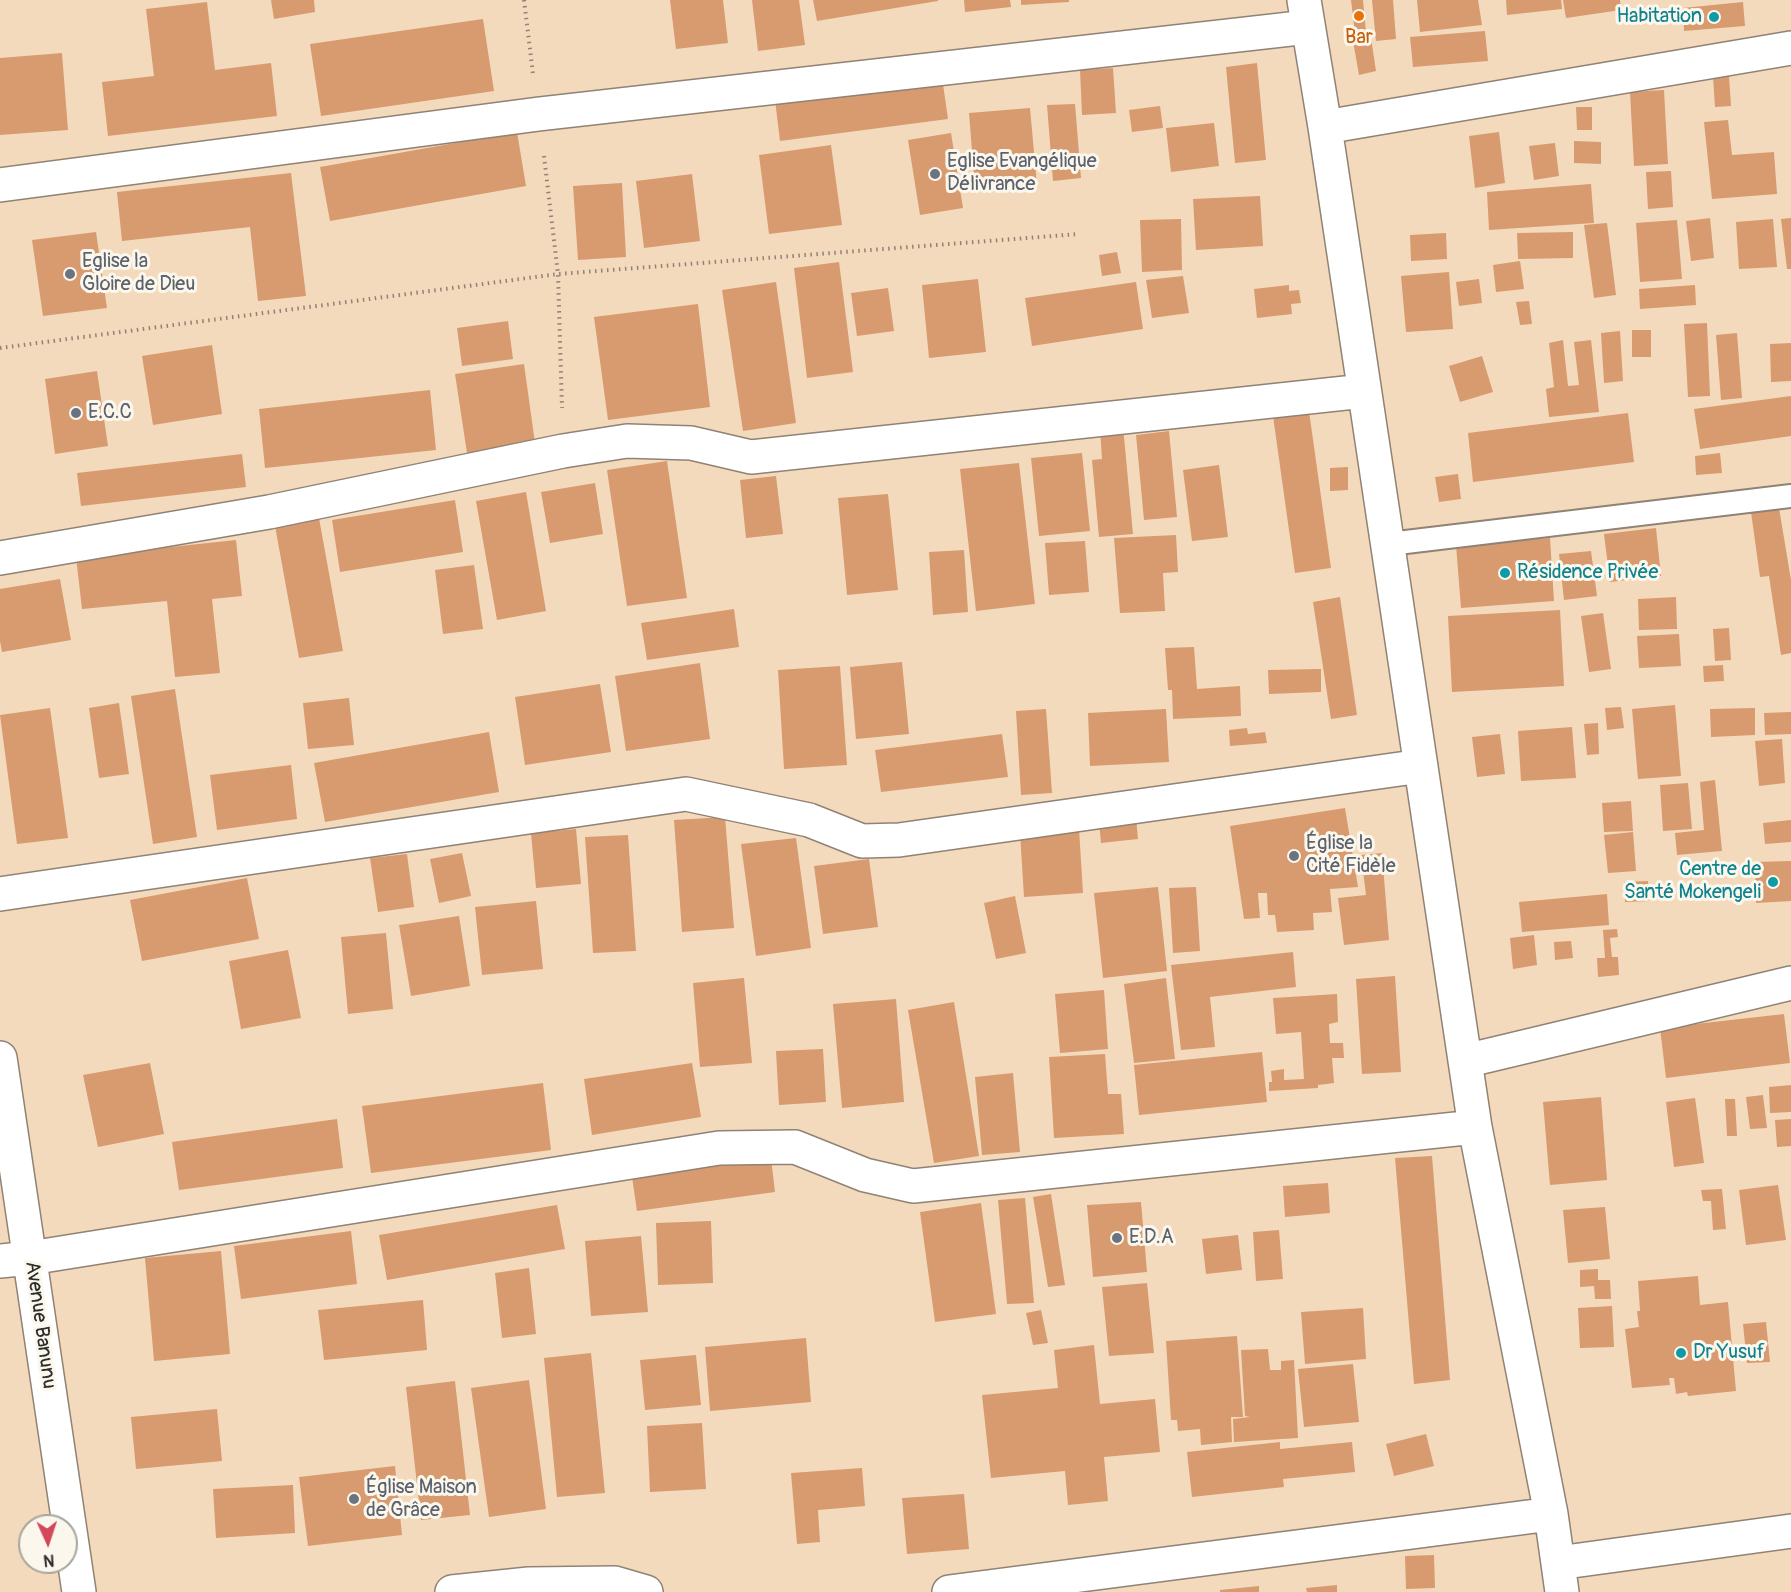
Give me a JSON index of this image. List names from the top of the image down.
{
  "streets": {
    "street": ["Avenue Banunu"]
  },
  "places": [
    "Bar",
    "Habitation",
    "Eglise Evangélique Délivrance",
    "Eglise la Gloire de Dieu",
    "E.C.C",
    "Résidence Privée",
    "Église la Cité Fidèle",
    "Centre de Santé Mokengeli",
    "E.D.A",
    "Dr Yusuf",
    "Église Maison de Grâce"
  ],
  "north": "bottom"
}
